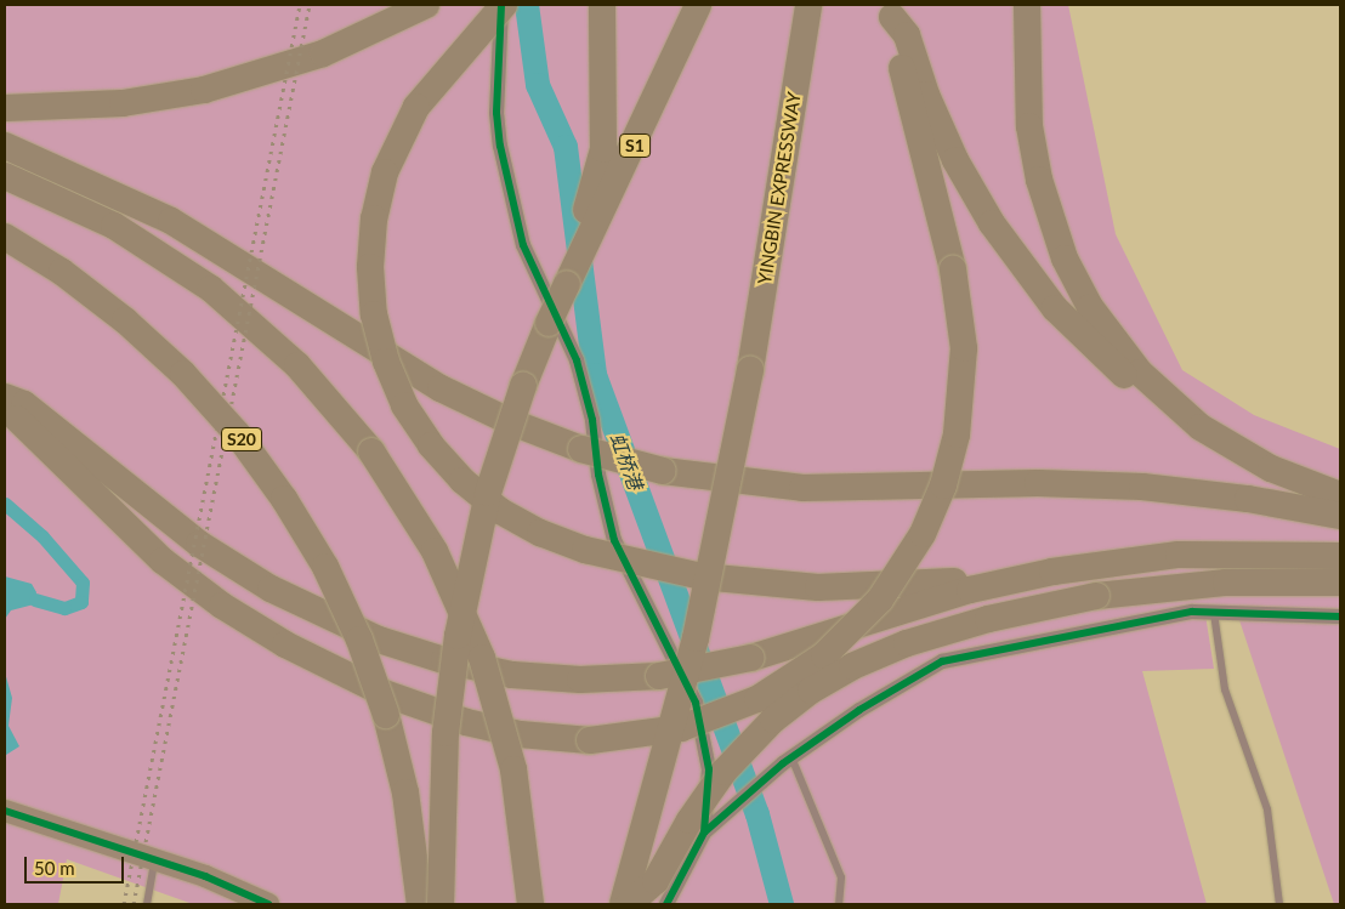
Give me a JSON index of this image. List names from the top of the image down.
{
  "streets": {
    "highway": ["S1", "YINGBIN EXPRESSWAY", "S20"]
  },
  "water": ["虹桥港"],
  "scale_bar": "50 m"
}
